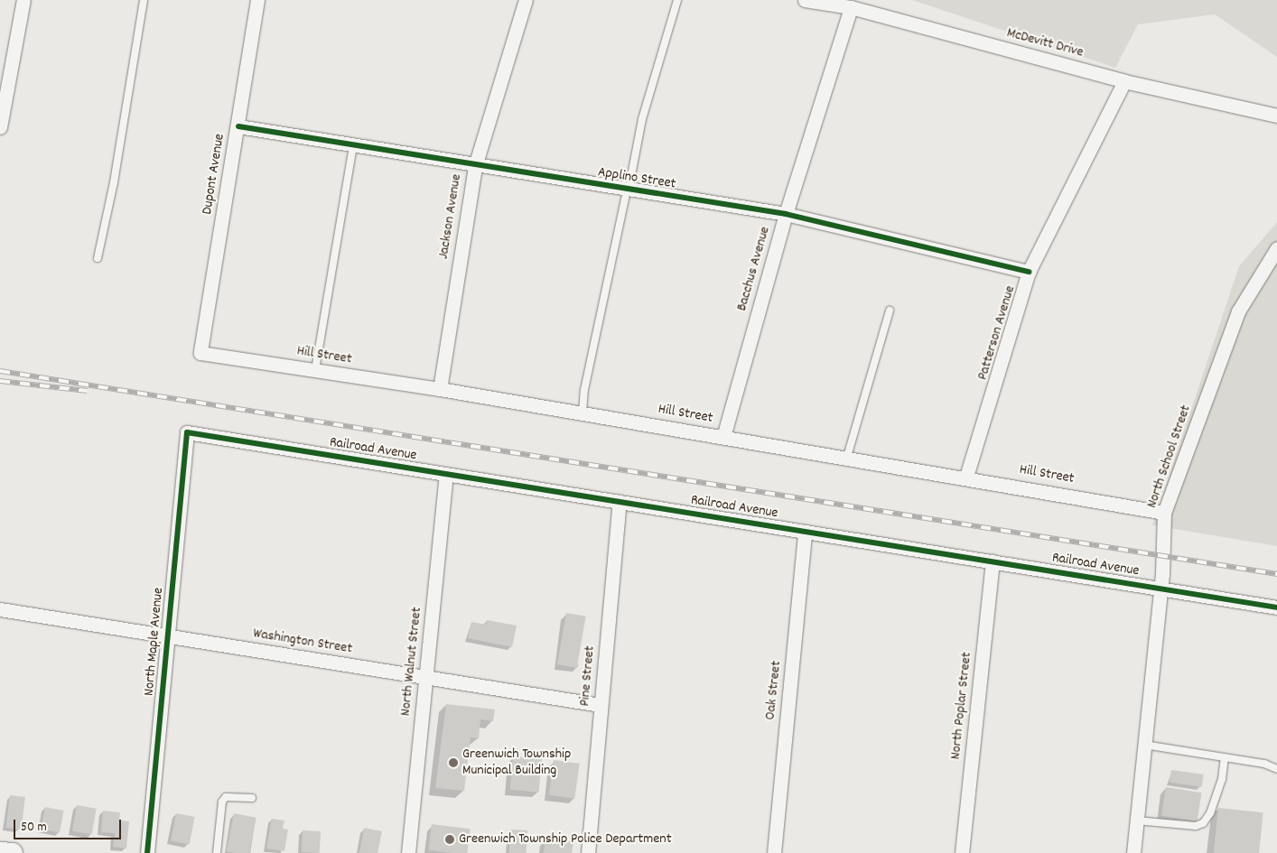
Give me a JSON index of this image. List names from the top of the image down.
{
  "streets": {
    "street": [
      "McDevitt Drive",
      "Dupont Avenue",
      "Applino Street",
      "Jackson Avenue",
      "Bacchus Avenue",
      "Patterson Avenue",
      "Hill Street",
      "Railroad Avenue",
      "North School Street",
      "North Maple Avenue",
      "Washington Street",
      "North Walnut Street",
      "Pine Street",
      "Oak Street",
      "North Poplar Street"
    ]
  },
  "crossings": [
    ["McDevitt Drive", "Bacchus Avenue"],
    ["McDevitt Drive", "Patterson Avenue"],
    ["Dupont Avenue", "Applino Street"],
    ["Dupont Avenue", "Hill Street"],
    ["Applino Street", "Jackson Avenue"],
    ["Applino Street", "Bacchus Avenue"],
    ["Applino Street", "Patterson Avenue"],
    ["Jackson Avenue", "Hill Street"],
    ["Bacchus Avenue", "Hill Street"],
    ["Patterson Avenue", "Hill Street"],
    ["Hill Street", "North School Street"],
    ["Railroad Avenue", "North School Street"],
    ["Railroad Avenue", "North Maple Avenue"],
    ["Railroad Avenue", "North Walnut Street"],
    ["Railroad Avenue", "Pine Street"],
    ["Railroad Avenue", "Oak Street"],
    ["Railroad Avenue", "North Poplar Street"],
    ["North Maple Avenue", "Washington Street"],
    ["Washington Street", "North Walnut Street"],
    ["Washington Street", "Pine Street"]
  ],
  "places": ["Greenwich Township Municipal Building", "Greenwich Township Police Department"],
  "scale_bar": "50 m"
}
